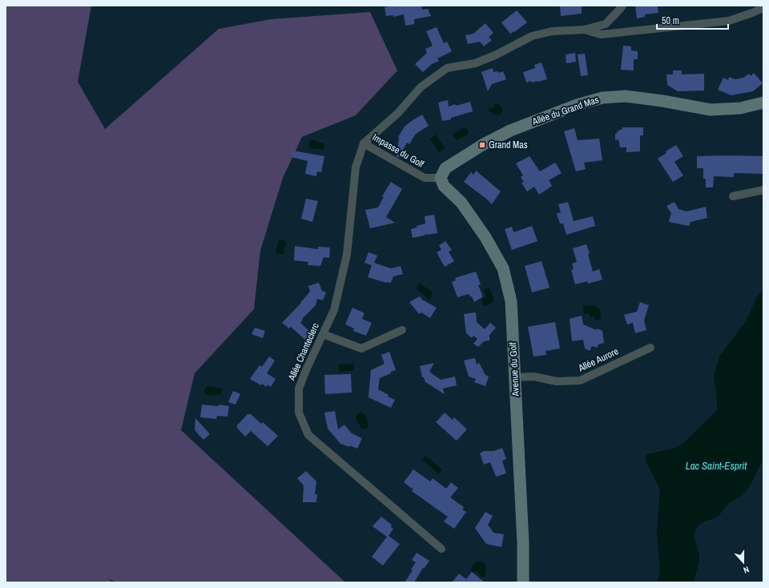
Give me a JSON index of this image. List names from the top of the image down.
{
  "streets": {
    "street": [
      "Allée du Grand Mas",
      "Impasse du Golf",
      "Allée Chanteclerc",
      "Allée Aurore",
      "Avenue du Golf"
    ]
  },
  "crossings": [
    ["Allée du Grand Mas", "Impasse du Golf"],
    ["Allée du Grand Mas", "Avenue du Golf"],
    ["Impasse du Golf", "Allée Chanteclerc"],
    ["Impasse du Golf", "Avenue du Golf"],
    ["Allée Aurore", "Avenue du Golf"]
  ],
  "water": ["Lac Saint-Esprit"],
  "places": {
    "transit": ["Grand Mas"]
  },
  "scale_bar": "50 m",
  "north": "bottom"
}
